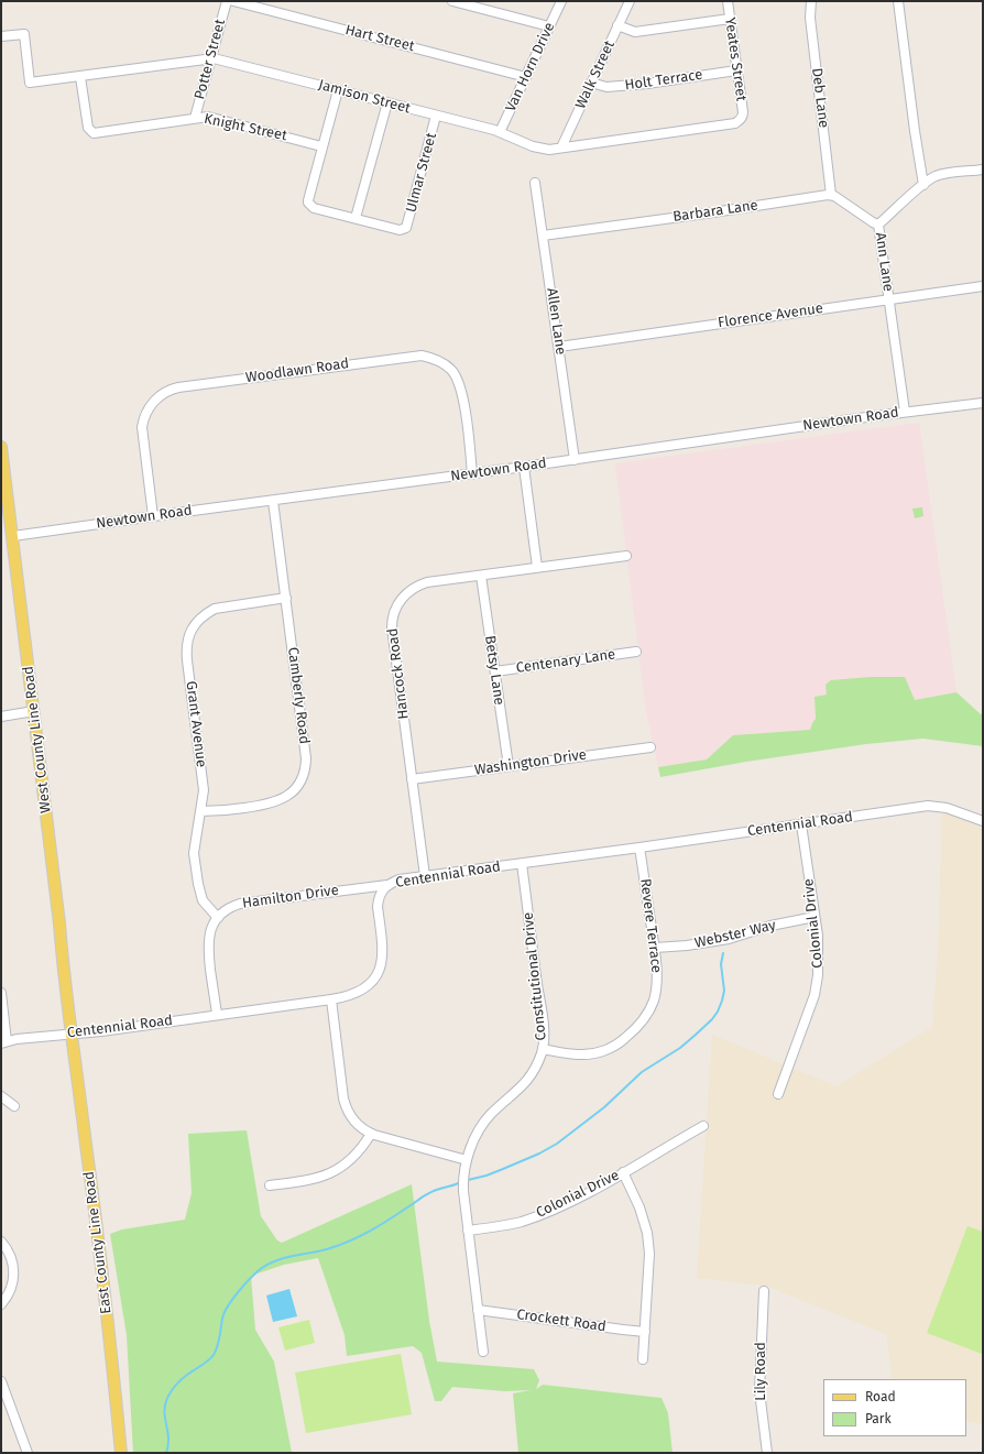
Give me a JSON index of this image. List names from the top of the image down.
{
  "streets": {
    "main road": ["West County Line Road", "East County Line Road"],
    "street": [
      "Hart Street",
      "Potter Street",
      "Yeates Street",
      "Van Horn Drive",
      "Walk Street",
      "Holt Terrace",
      "Jamison Street",
      "Deb Lane",
      "Knight Street",
      "Ulmar Street",
      "Barbara Lane",
      "Ann Lane",
      "Florence Avenue",
      "Allen Lane",
      "Woodlawn Road",
      "Newtown Road",
      "Centenary Lane",
      "Betsy Lane",
      "Hancock Road",
      "Camberly Road",
      "Grant Avenue",
      "Washington Drive",
      "Centennial Road",
      "Hamilton Drive",
      "Colonial Drive",
      "Revere Terrace",
      "Webster Way",
      "Constitutional Drive",
      "Crockett Road",
      "Lily Road"
    ]
  },
  "crossings": [
    ["Hart Street", "Van Horn Drive"],
    ["Potter Street", "Jamison Street"],
    ["Potter Street", "Knight Street"],
    ["Yeates Street", "Holt Terrace"],
    ["Yeates Street", "Jamison Street"],
    ["Van Horn Drive", "Jamison Street"],
    ["Walk Street", "Holt Terrace"],
    ["Walk Street", "Jamison Street"],
    ["Jamison Street", "Knight Street"],
    ["Jamison Street", "Ulmar Street"],
    ["Deb Lane", "Barbara Lane"],
    ["Barbara Lane", "Allen Lane"],
    ["Ann Lane", "Florence Avenue"],
    ["Ann Lane", "Newtown Road"],
    ["Florence Avenue", "Allen Lane"],
    ["Allen Lane", "Newtown Road"],
    ["Woodlawn Road", "Newtown Road"],
    ["Newtown Road", "Camberly Road"],
    ["Newtown Road", "West County Line Road"],
    ["Centenary Lane", "Betsy Lane"],
    ["Betsy Lane", "Hancock Road"],
    ["Betsy Lane", "Washington Drive"],
    ["Hancock Road", "Washington Drive"],
    ["Hancock Road", "Centennial Road"],
    ["Camberly Road", "Grant Avenue"],
    ["Grant Avenue", "Hamilton Drive"],
    ["West County Line Road", "Centennial Road"],
    ["West County Line Road", "East County Line Road"],
    ["Centennial Road", "Hamilton Drive"],
    ["Centennial Road", "Colonial Drive"],
    ["Centennial Road", "Revere Terrace"],
    ["Centennial Road", "Constitutional Drive"],
    ["Centennial Road", "East County Line Road"],
    ["Colonial Drive", "Webster Way"],
    ["Colonial Drive", "Constitutional Drive"],
    ["Revere Terrace", "Webster Way"],
    ["Revere Terrace", "Constitutional Drive"],
    ["Constitutional Drive", "Crockett Road"]
  ],
  "legend": ["Road", "Park"]
}
